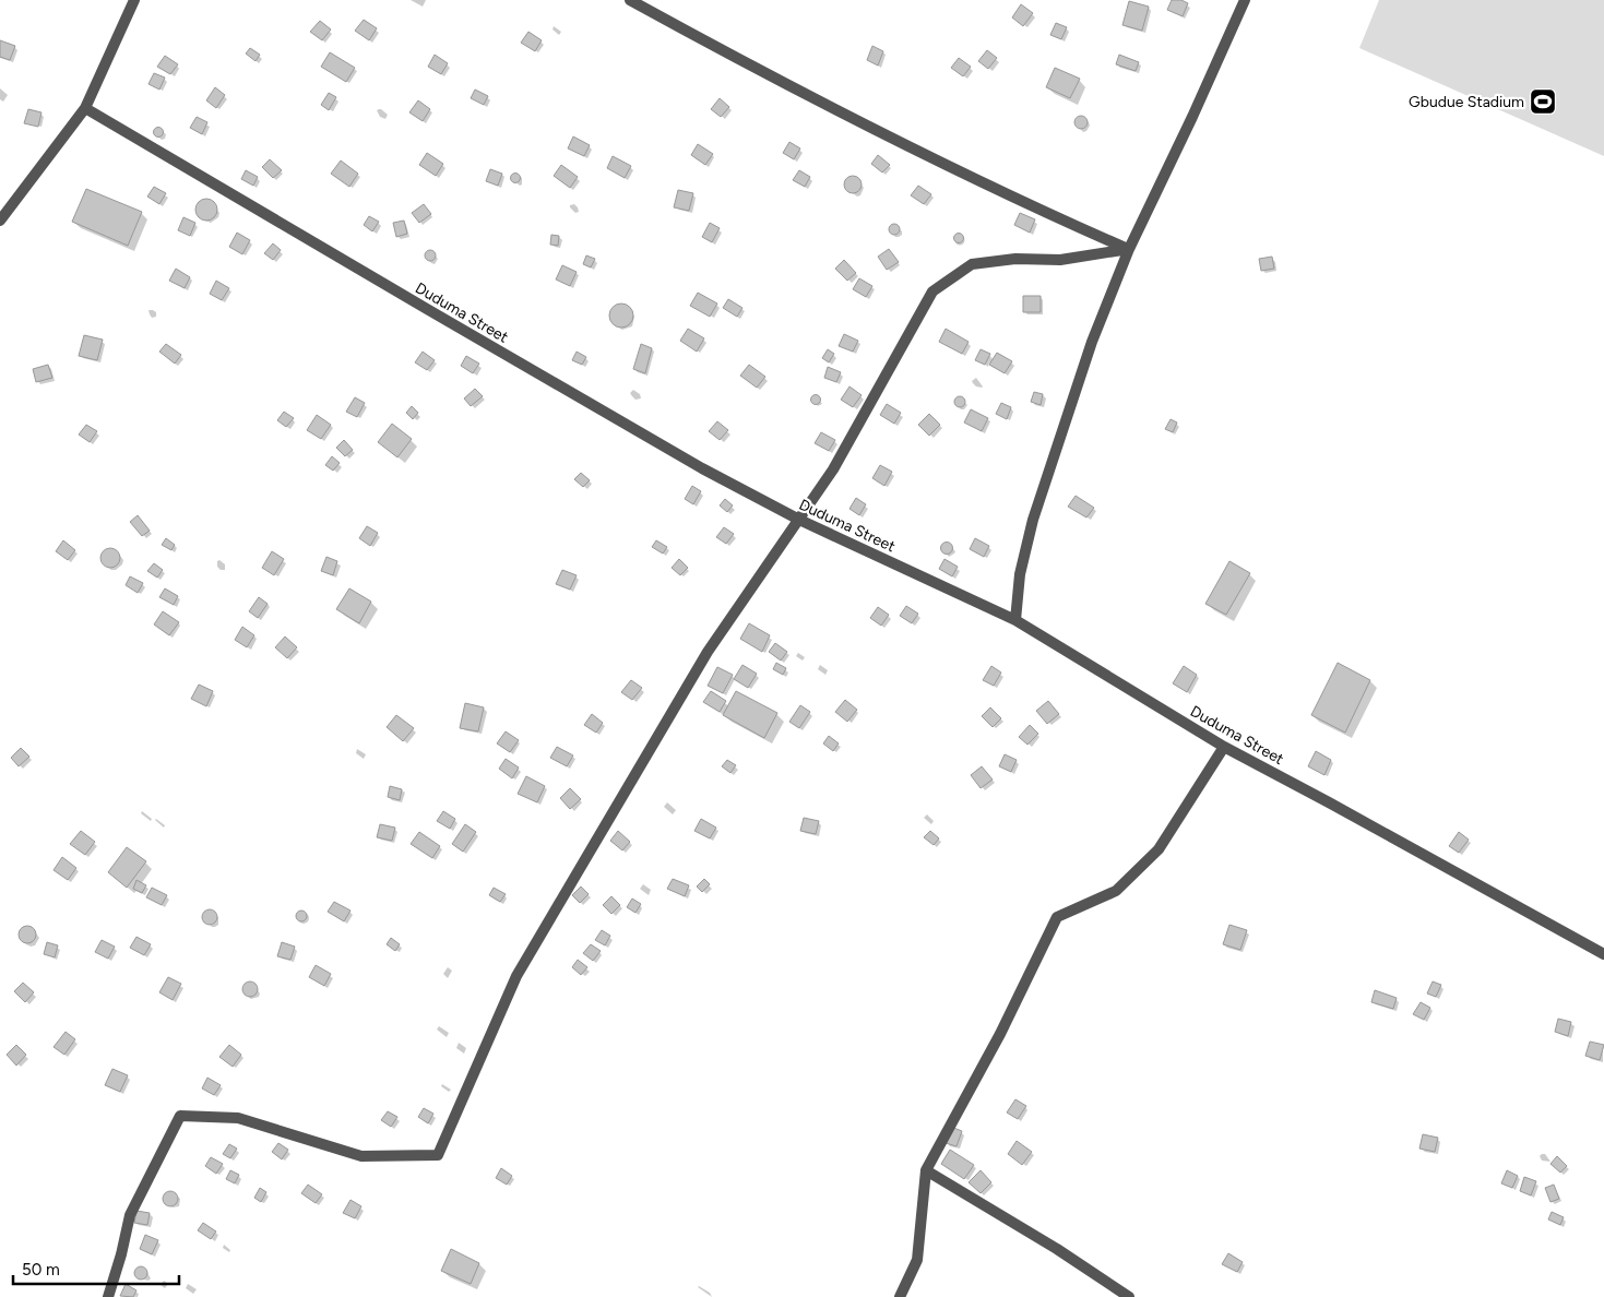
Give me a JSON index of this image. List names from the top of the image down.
{
  "streets": {
    "street": ["Duduma Street"]
  },
  "places": {
    "sports": ["Gbudue Stadium"]
  },
  "scale_bar": "50 m"
}
